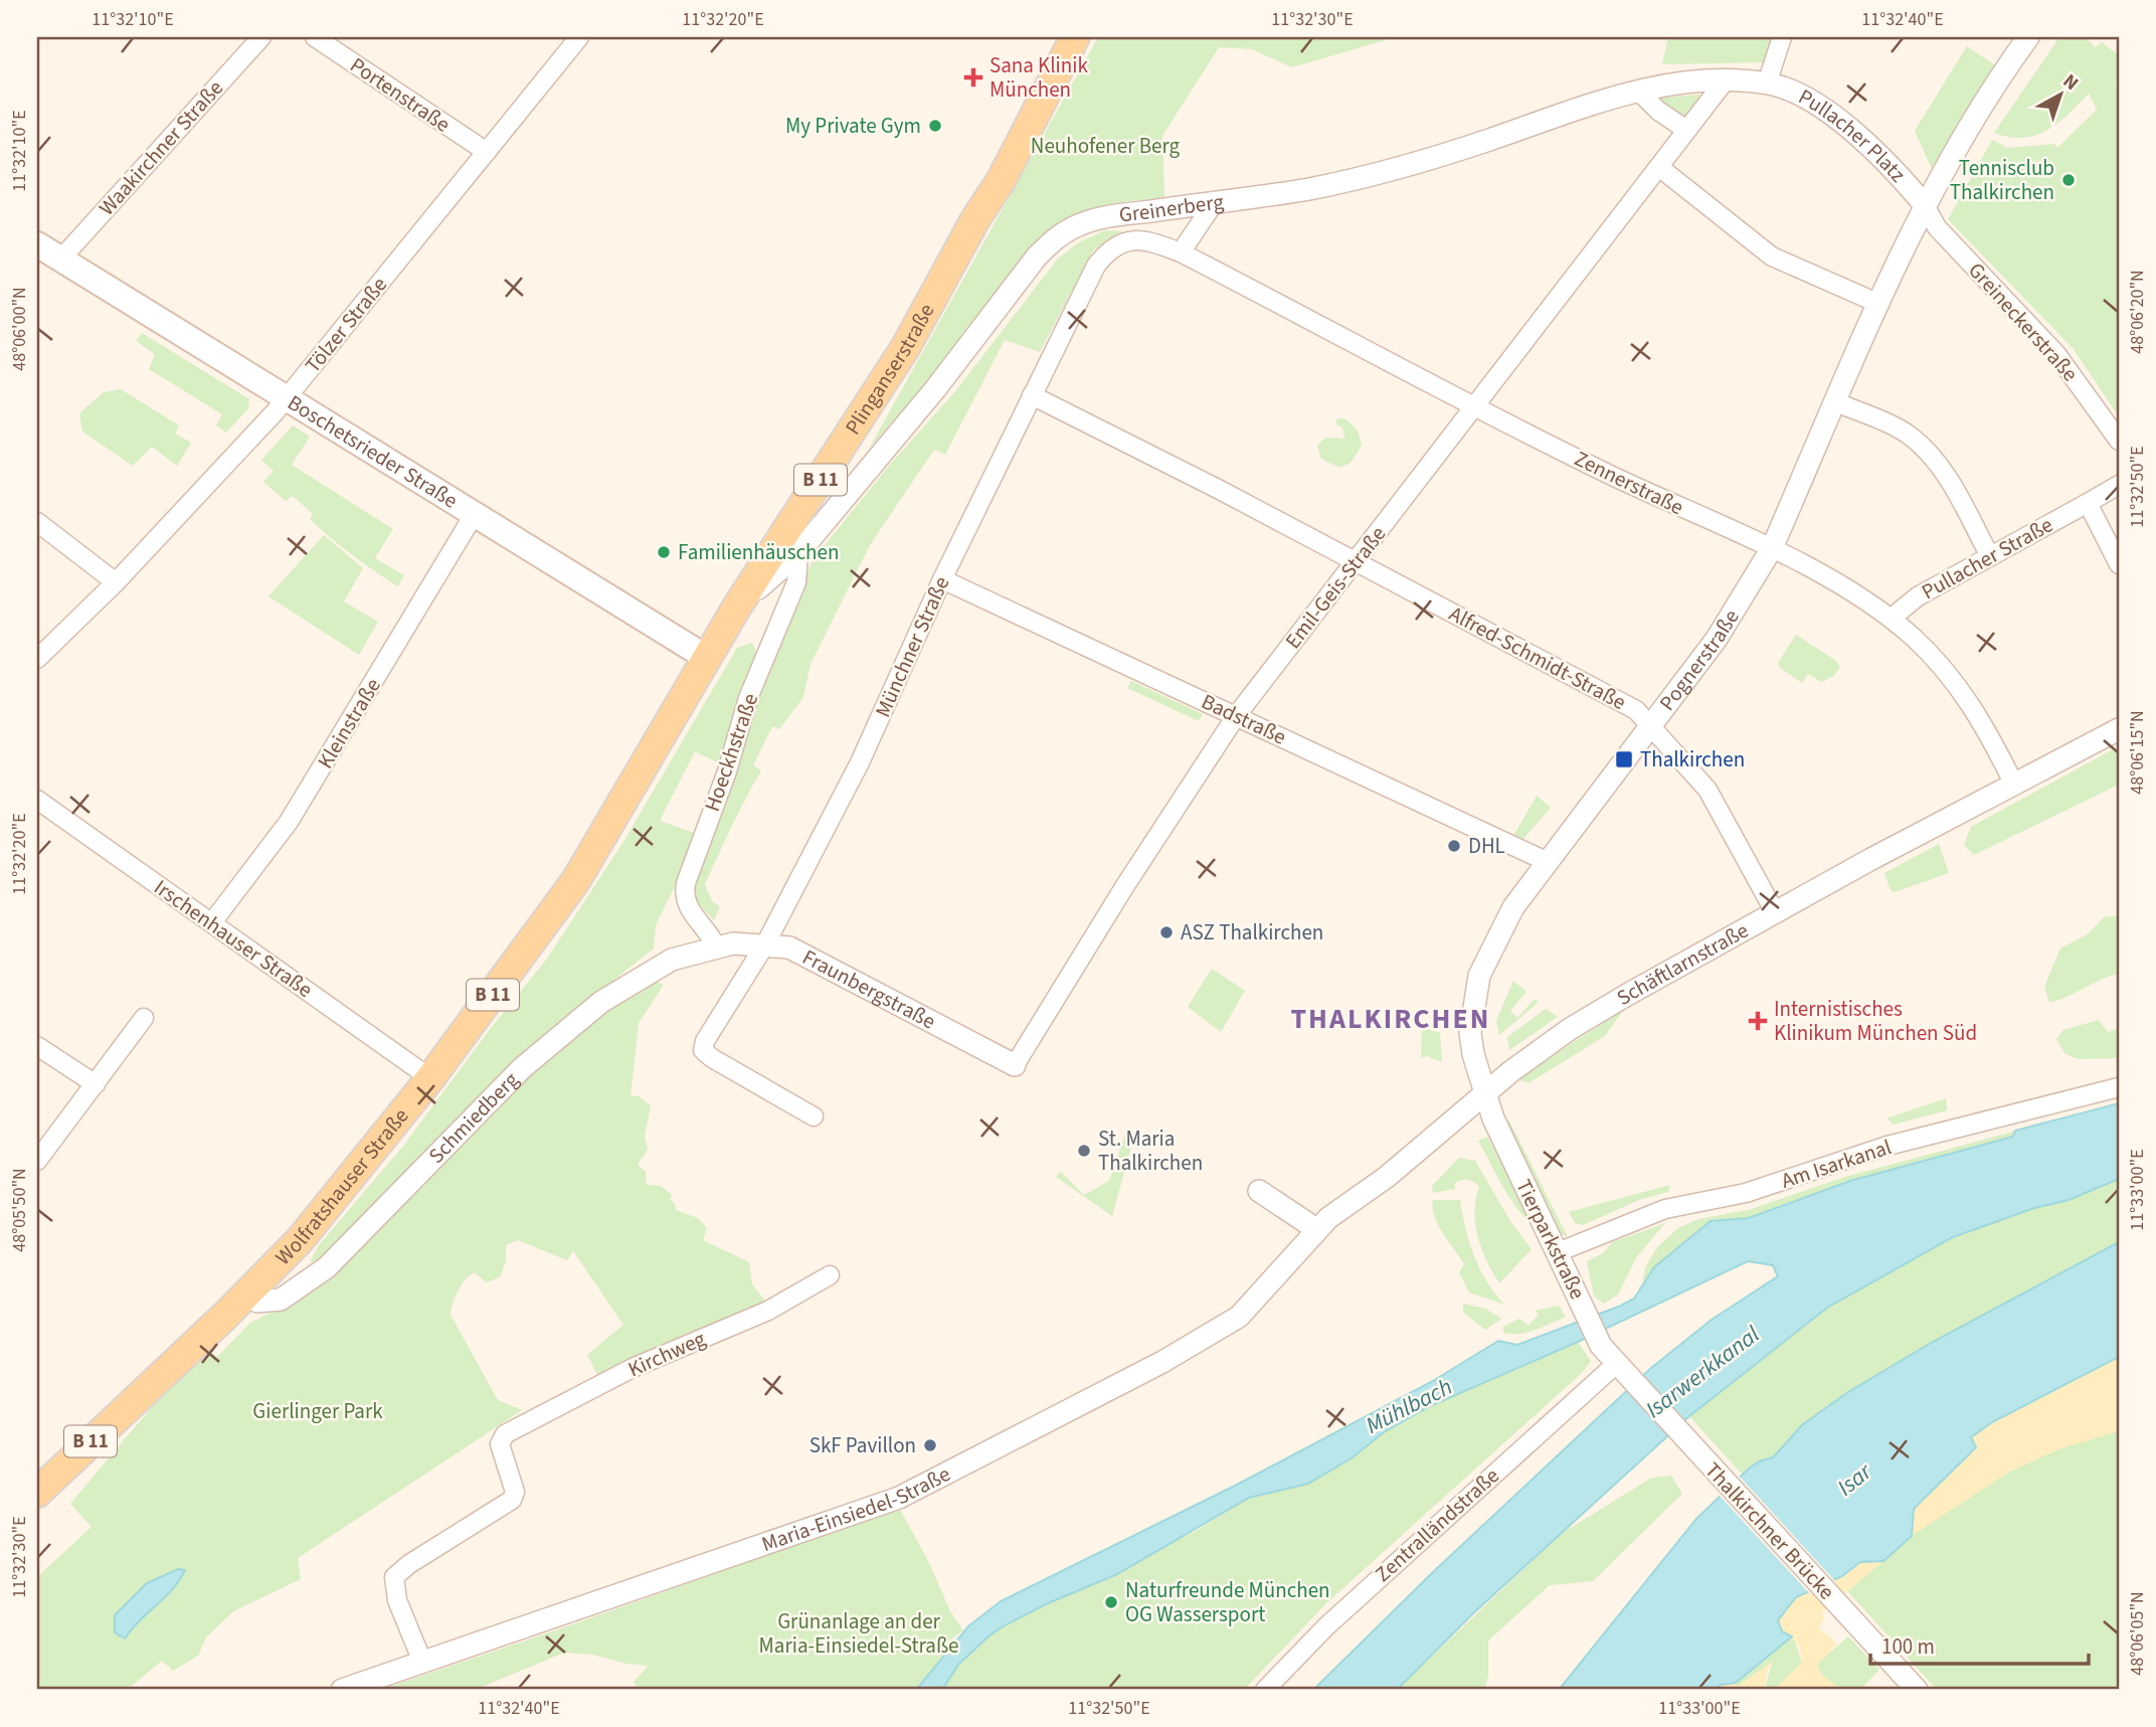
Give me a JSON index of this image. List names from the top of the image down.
{
  "streets": {
    "main road": [
      "Plinganserstraße",
      "Boschetsrieder Straße",
      "B 11",
      "Wolfratshauser Straße"
    ],
    "street": [
      "Portenstraße",
      "Pullacher Platz",
      "Waakirchner Straße",
      "Greinerberg",
      "Greineckerstraße",
      "Tölzer Straße",
      "Zennerstraße",
      "Pullacher Straße",
      "Emil-Geis-Straße",
      "Münchner Straße",
      "Alfred-Schmidt-Straße",
      "Pognerstraße",
      "Badstraße",
      "Kleinstraße",
      "Hoeckhstraße",
      "Irschenhauser Straße",
      "Schäftlarnstraße",
      "Fraunbergstraße",
      "Schmiedberg",
      "Am Isarkanal",
      "Tierparkstraße",
      "Kirchweg",
      "Maria-Einsiedel-Straße",
      "Zentralländstraße",
      "Thalkirchner Brücke"
    ]
  },
  "crossings": [
    ["Portenstraße", "Tölzer Straße"],
    ["Pullacher Platz", "Greinerberg"],
    ["Pullacher Platz", "Greineckerstraße"],
    ["Pullacher Platz", "Pognerstraße"],
    ["Waakirchner Straße", "Boschetsrieder Straße"],
    ["Greinerberg", "Plinganserstraße"],
    ["Greinerberg", "Emil-Geis-Straße"],
    ["Greinerberg", "Hoeckhstraße"],
    ["Greineckerstraße", "Pognerstraße"],
    ["Tölzer Straße", "Boschetsrieder Straße"],
    ["Plinganserstraße", "Boschetsrieder Straße"],
    ["Plinganserstraße", "Wolfratshauser Straße"],
    ["Boschetsrieder Straße", "Kleinstraße"],
    ["Boschetsrieder Straße", "Wolfratshauser Straße"],
    ["Zennerstraße", "Pullacher Straße"],
    ["Zennerstraße", "Emil-Geis-Straße"],
    ["Zennerstraße", "Münchner Straße"],
    ["Zennerstraße", "Pognerstraße"],
    ["Zennerstraße", "Schäftlarnstraße"],
    ["Emil-Geis-Straße", "Alfred-Schmidt-Straße"],
    ["Emil-Geis-Straße", "Badstraße"],
    ["Emil-Geis-Straße", "Fraunbergstraße"],
    ["Münchner Straße", "Alfred-Schmidt-Straße"],
    ["Münchner Straße", "Badstraße"],
    ["Münchner Straße", "Fraunbergstraße"],
    ["Alfred-Schmidt-Straße", "Pognerstraße"],
    ["Alfred-Schmidt-Straße", "Schäftlarnstraße"],
    ["Pognerstraße", "Badstraße"],
    ["Pognerstraße", "Schäftlarnstraße"],
    ["Pognerstraße", "Tierparkstraße"],
    ["Kleinstraße", "Irschenhauser Straße"],
    ["Hoeckhstraße", "Fraunbergstraße"],
    ["Hoeckhstraße", "Schmiedberg"],
    ["Irschenhauser Straße", "Wolfratshauser Straße"],
    ["Schäftlarnstraße", "Tierparkstraße"],
    ["Schäftlarnstraße", "Maria-Einsiedel-Straße"],
    ["Fraunbergstraße", "Schmiedberg"],
    ["Schmiedberg", "Wolfratshauser Straße"],
    ["Am Isarkanal", "Tierparkstraße"],
    ["Tierparkstraße", "Zentralländstraße"],
    ["Tierparkstraße", "Thalkirchner Brücke"],
    ["Kirchweg", "Maria-Einsiedel-Straße"],
    ["Zentralländstraße", "Thalkirchner Brücke"]
  ],
  "districts": ["THALKIRCHEN"],
  "water": ["Isarwerkkanal", "Mühlbach", "Isar"],
  "parks": ["Neuhofener Berg", "Gierlinger Park", "Grünanlage an der Maria-Einsiedel-Straße"],
  "places": {
    "health": ["Sana Klinik München", "Internistisches Klinikum München Süd"],
    "other": [
      "My Private Gym",
      "Tennisclub Thalkirchen",
      "Familienhäuschen",
      "DHL",
      "ASZ Thalkirchen",
      "St. Maria Thalkirchen",
      "SkF Pavillon",
      "Naturfreunde München OG Wassersport"
    ],
    "transit": ["Thalkirchen"]
  },
  "scale_bar": "100 m",
  "north": "top right",
  "coordinates": [
    "11°32'10\"E",
    "11°32'20\"E",
    "11°32'30\"E",
    "11°32'40\"E",
    "48°06'20\"N",
    "48°06'00\"N",
    "11°32'50\"E",
    "48°06'15\"N",
    "11°33'00\"E",
    "48°05'50\"N",
    "48°06'05\"N"
  ]
}
